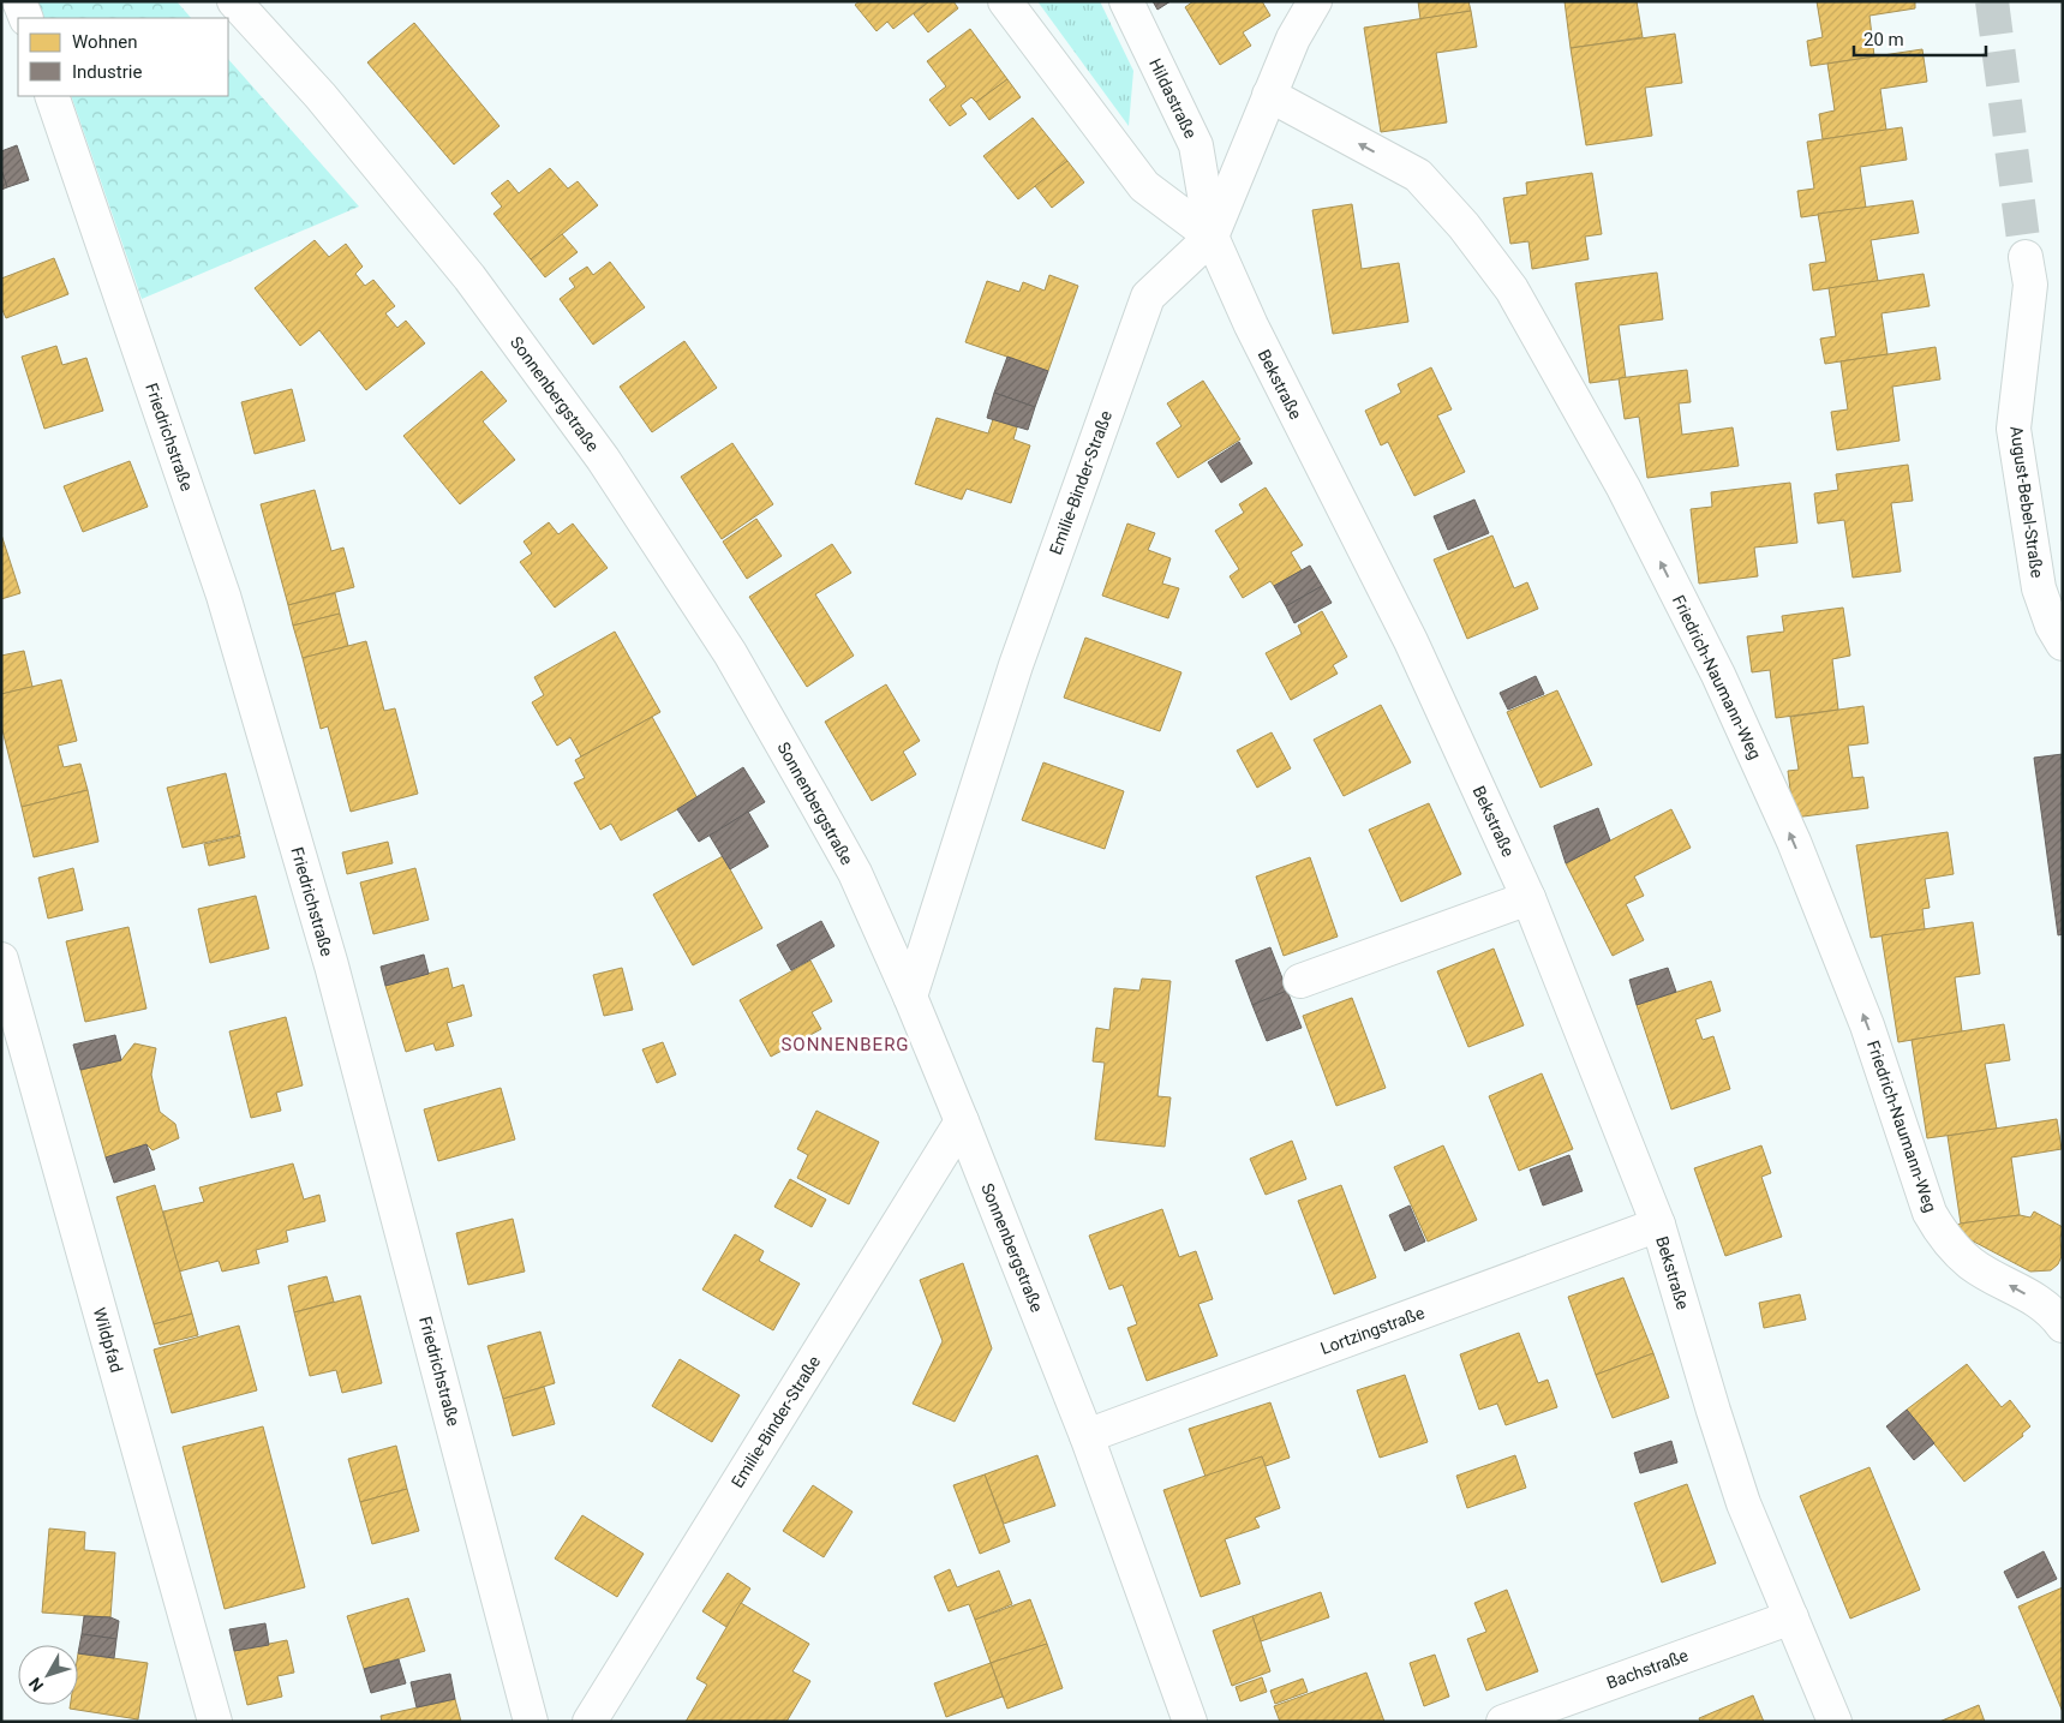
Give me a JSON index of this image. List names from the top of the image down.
{
  "streets": {
    "street": [
      "Hildastraße",
      "Bekstraße",
      "Sonnenbergstraße",
      "Friedrichstraße",
      "Emilie-Binder-Straße",
      "August-Bebel-Straße",
      "Friedrich-Naumann-Weg",
      "Lortzingstraße",
      "Wildpfad",
      "Bachstraße"
    ]
  },
  "crossings": [
    ["Hildastraße", "Bekstraße"],
    ["Hildastraße", "Emilie-Binder-Straße"],
    ["Bekstraße", "Emilie-Binder-Straße"],
    ["Bekstraße", "Lortzingstraße"],
    ["Bekstraße", "Bachstraße"],
    ["Sonnenbergstraße", "Emilie-Binder-Straße"],
    ["Sonnenbergstraße", "Lortzingstraße"],
    ["Emilie-Binder-Straße", "Friedrich-Naumann-Weg"]
  ],
  "one_way": ["Friedrich-Naumann-Weg"],
  "districts": ["SONNENBERG"],
  "legend": ["Wohnen", "Industrie"],
  "scale_bar": "20 m",
  "north": "bottom left"
}
